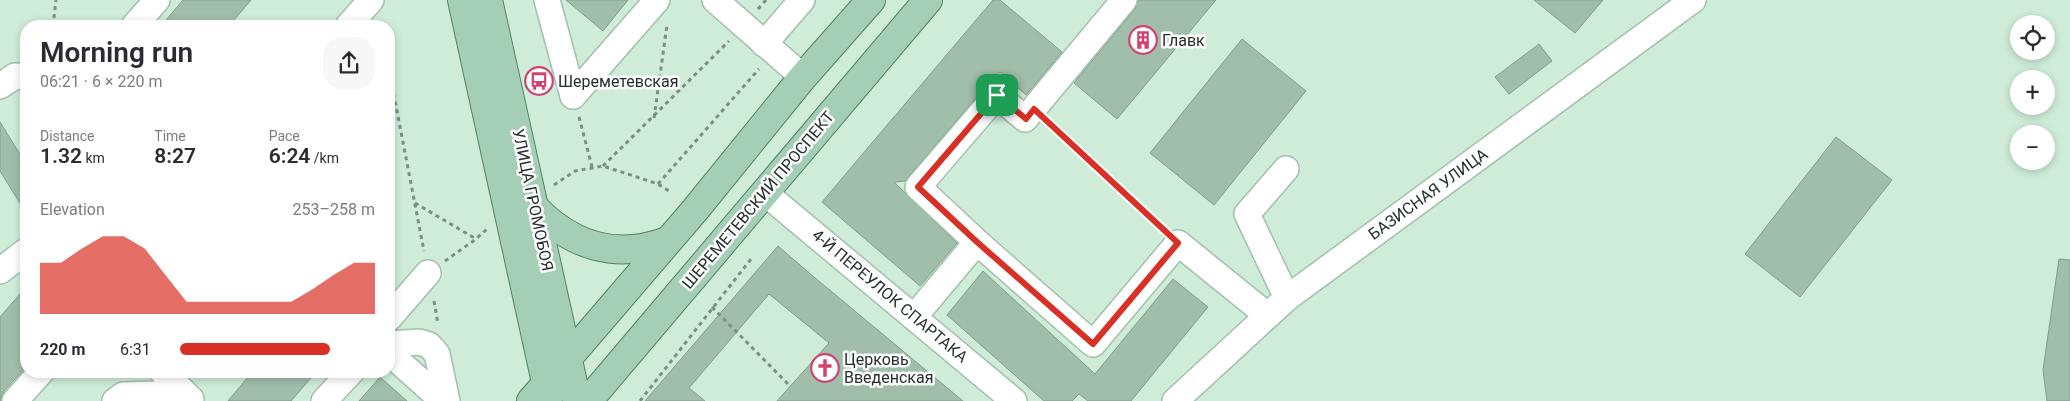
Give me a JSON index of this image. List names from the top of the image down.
{
  "streets": {
    "main road": ["УЛИЦА ГРОМОБОЯ", "ШЕРЕМЕТЕВСКИЙ ПРОСПЕКТ"],
    "street": ["БАЗИСНАЯ УЛИЦА", "4-Й ПЕРЕУЛОК СПАРТАКА"]
  },
  "crossings": [
    ["ШЕРЕМЕТЕВСКИЙ ПРОСПЕКТ", "4-Й ПЕРЕУЛОК СПАРТАКА"]
  ],
  "places": {
    "building": ["Главк"],
    "bus stop": ["Шереметевская"],
    "church": ["Церковь Введенская"]
  },
  "page": {
    "map_buttons": ["+", "−"],
    "heading": ["Morning run", "06:21 · 6 × 220 m"],
    "stats": [
      ["Distance", "1.32 km"],
      ["Time", "8:27"],
      ["Pace", "6:24 /km"]
    ],
    "chart": ["Elevation", "253–258 m"],
    "list": [
      {
        "name": "220 m",
        "note": "6:31"
      }
    ]
  }
}
